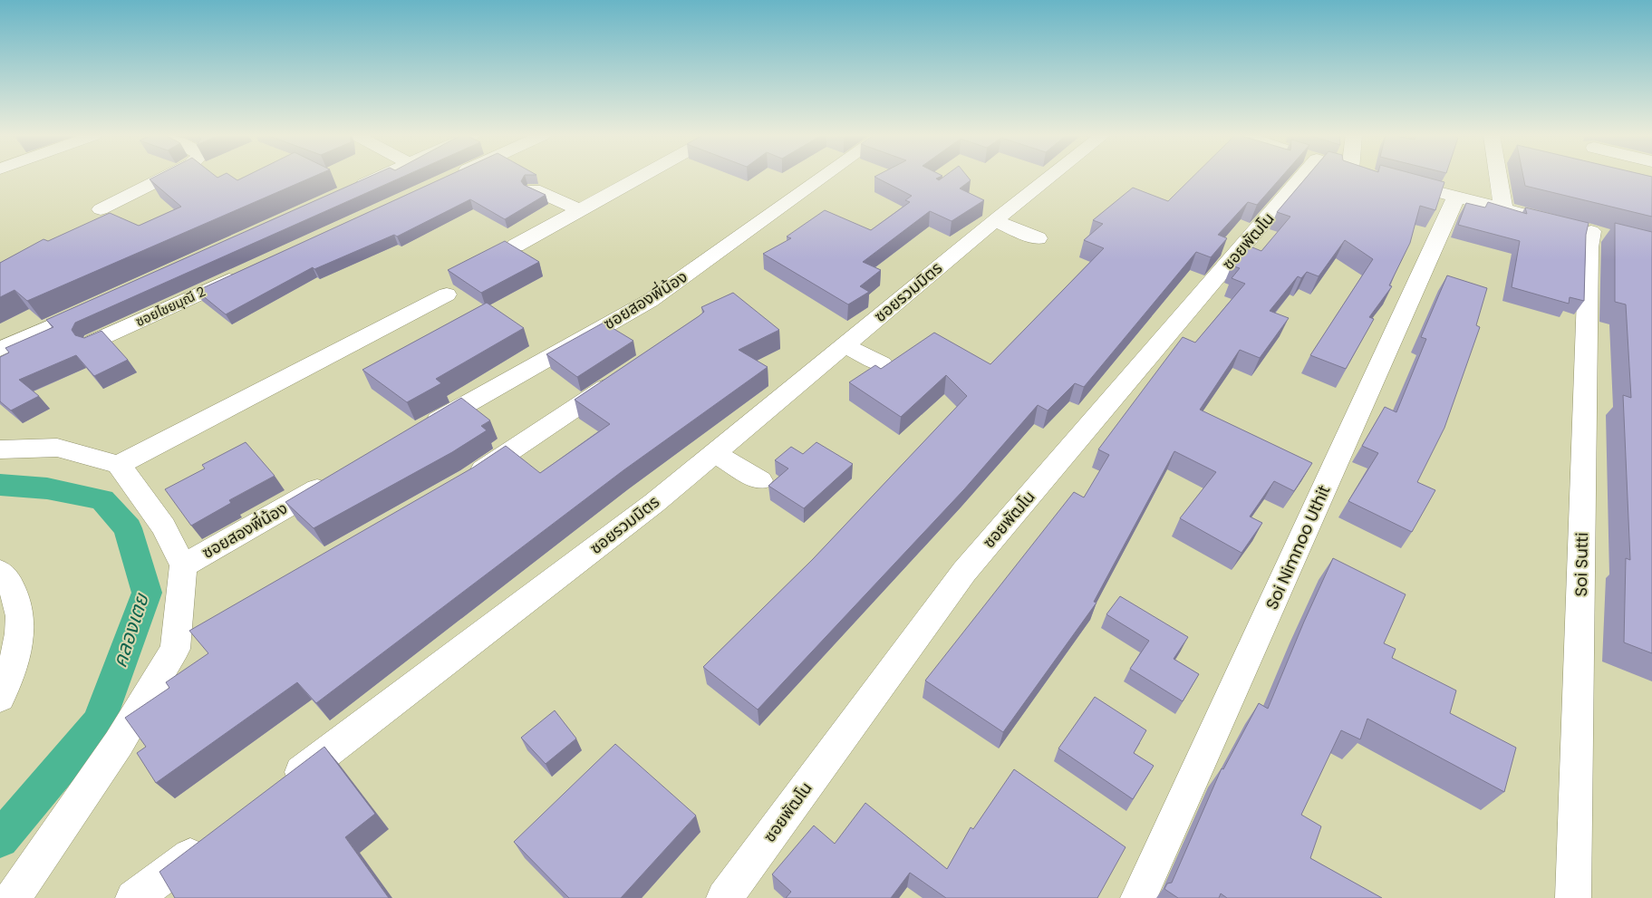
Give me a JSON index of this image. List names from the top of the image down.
{
  "streets": {
    "street": [
      "ซอยพัฒโน",
      "ซอยรวมมิตร",
      "ซอยสองพี่น้อง",
      "ซอยไชยมุณี 2",
      "Soi Nimnoo Uthit",
      "Soi Sutti"
    ]
  },
  "water": ["คลองเตย"]
}
